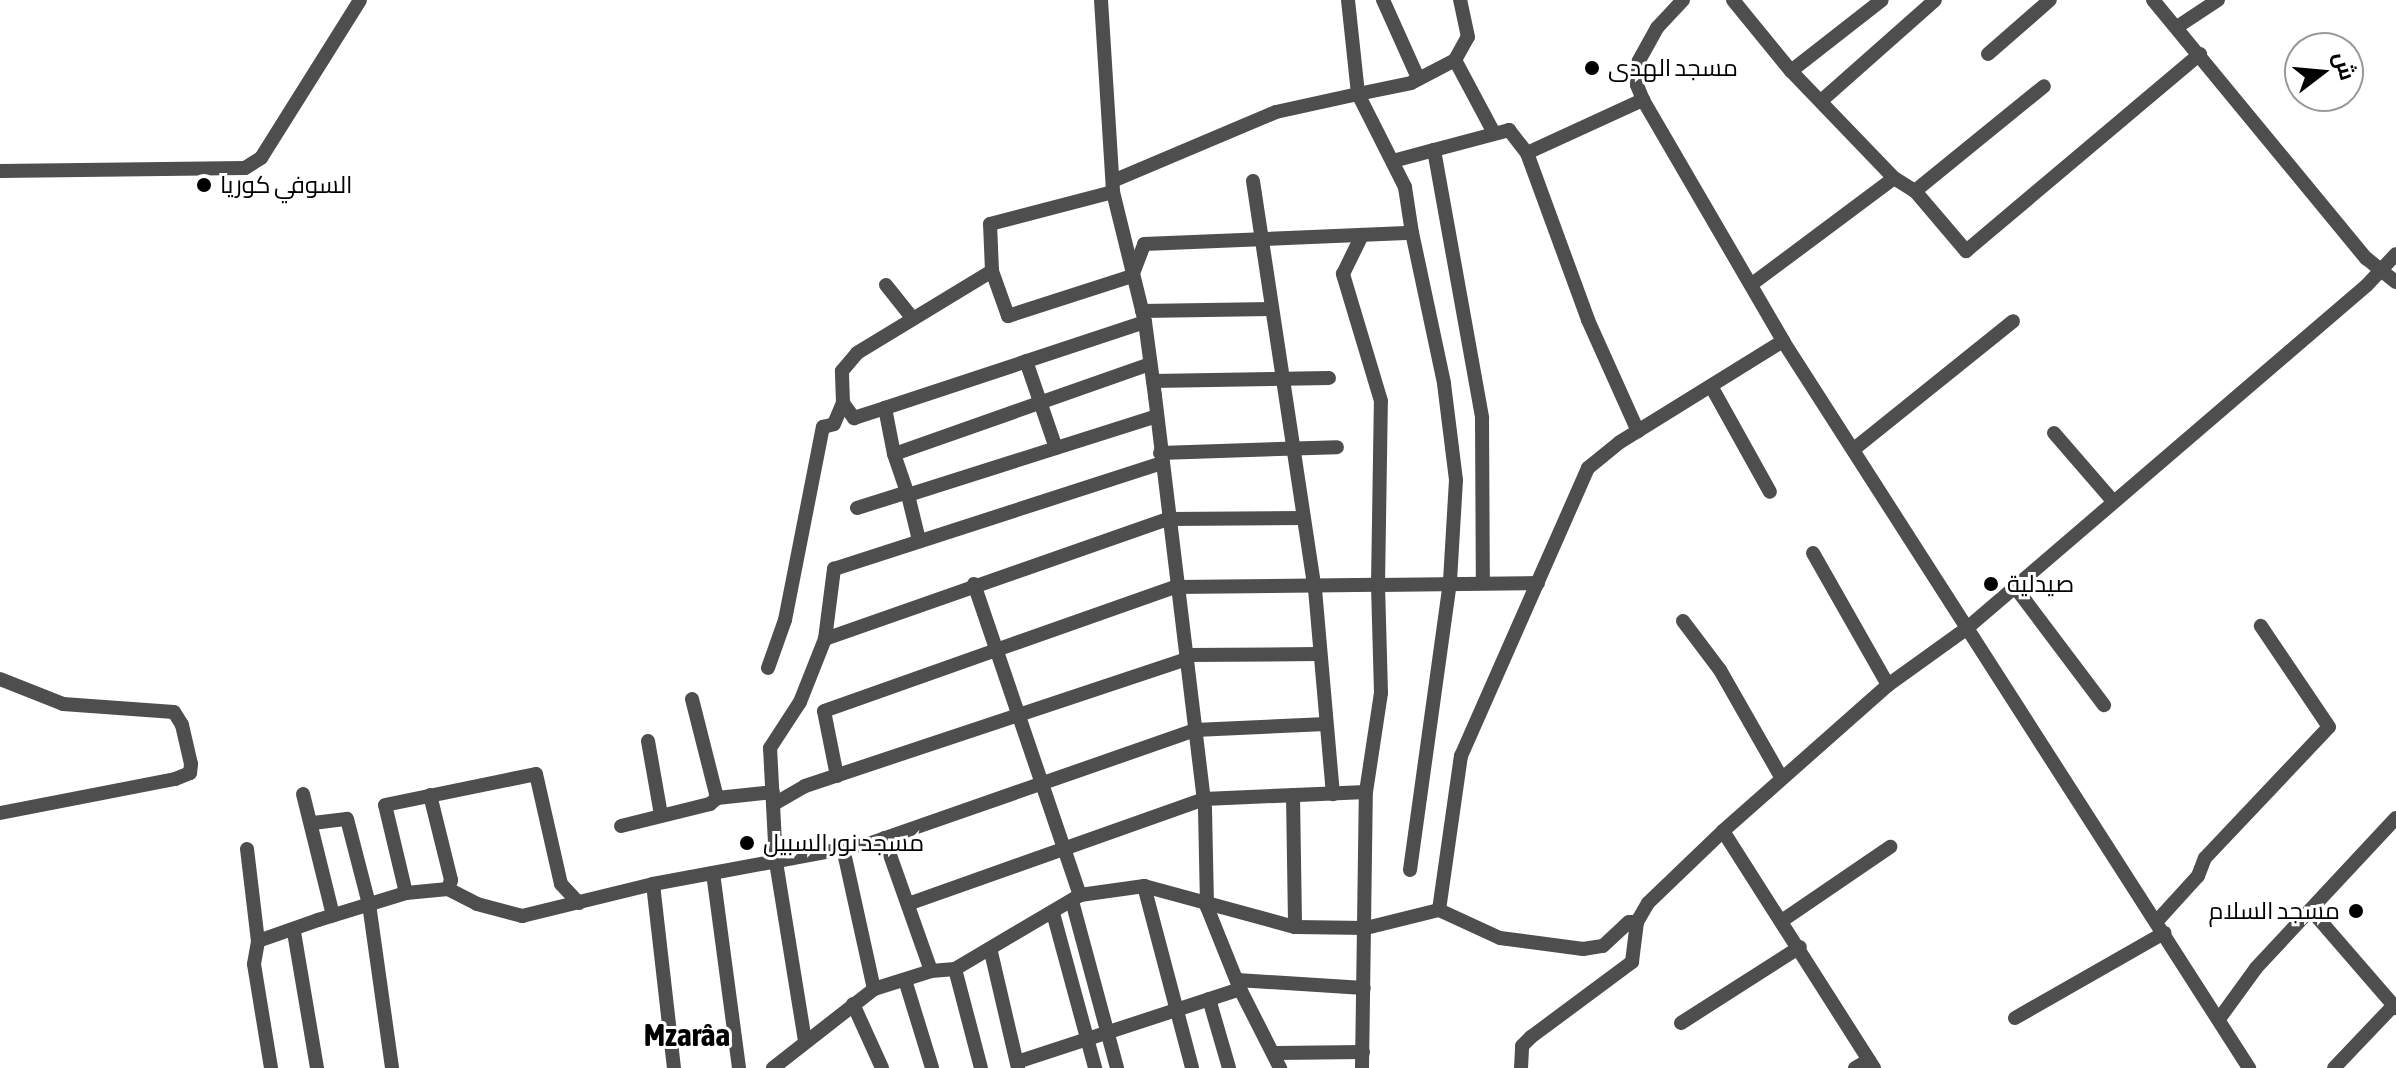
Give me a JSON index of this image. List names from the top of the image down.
{
  "districts": ["Mzarâa"],
  "places": [
    "مسجد الهدى",
    "السوفي كوريا",
    "صيدلية",
    "مسجد نور السبيل",
    "مسجد السلام"
  ],
  "north": "right"
}
